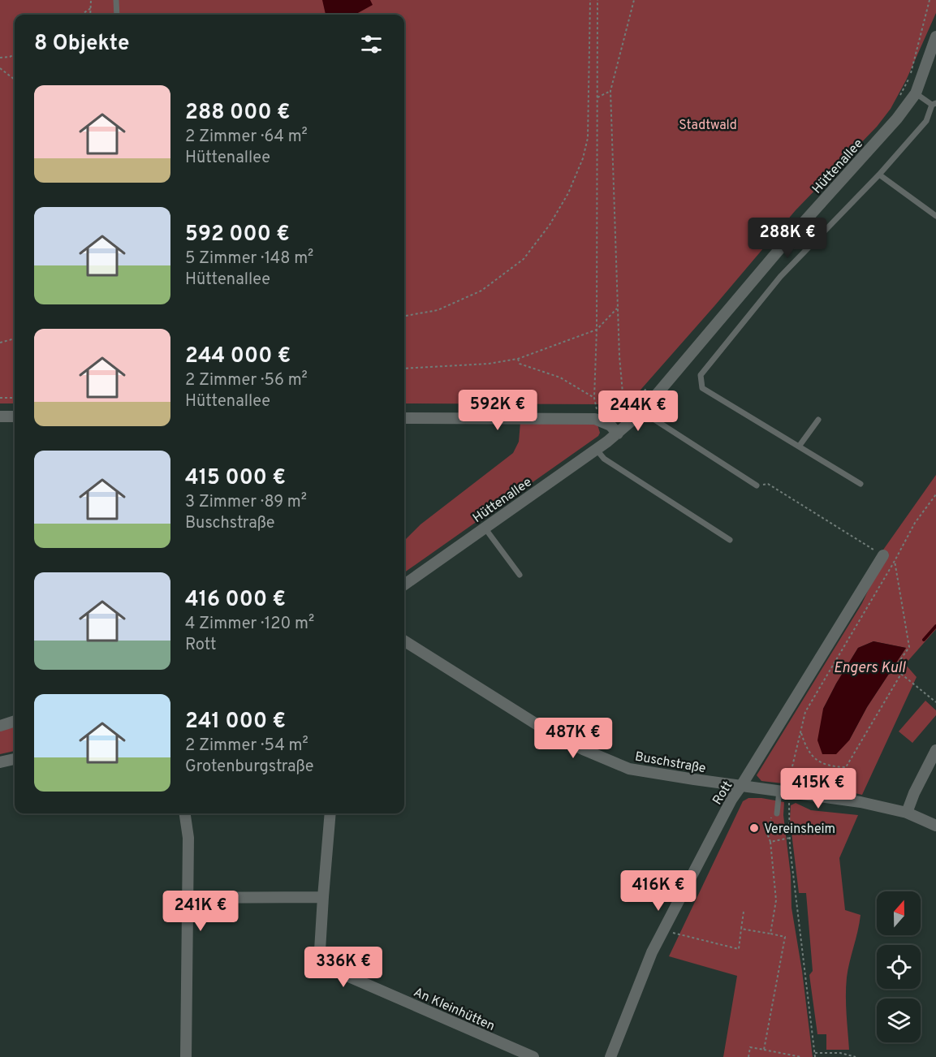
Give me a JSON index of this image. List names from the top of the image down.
{
  "streets": {
    "street": [
      "Hüttenallee",
      "Buschstraße",
      "Rott",
      "An Kleinhütten"
    ]
  },
  "crossings": [
    ["Buschstraße", "Rott"]
  ],
  "water": ["Engers Kull"],
  "parks": ["Stadtwald"],
  "places": ["Vereinsheim"],
  "north": "top",
  "page": {
    "heading": "8 Objekte",
    "list": [
      {
        "name": "288 000 €",
        "note": "2 Zimmer · 64 m² · Hüttenallee"
      },
      {
        "name": "592 000 €",
        "note": "5 Zimmer · 148 m² · Hüttenallee"
      },
      {
        "name": "244 000 €",
        "note": "2 Zimmer · 56 m² · Hüttenallee"
      },
      {
        "name": "415 000 €",
        "note": "3 Zimmer · 89 m² · Buschstraße"
      },
      {
        "name": "416 000 €",
        "note": "4 Zimmer · 120 m² · Rott"
      },
      {
        "name": "241 000 €",
        "note": "2 Zimmer · 54 m² · Grotenburgstraße"
      }
    ],
    "price": [
      "288K €",
      "592K €",
      "244K €",
      "487K €",
      "415K €",
      "416K €",
      "241K €",
      "336K €"
    ]
  }
}
